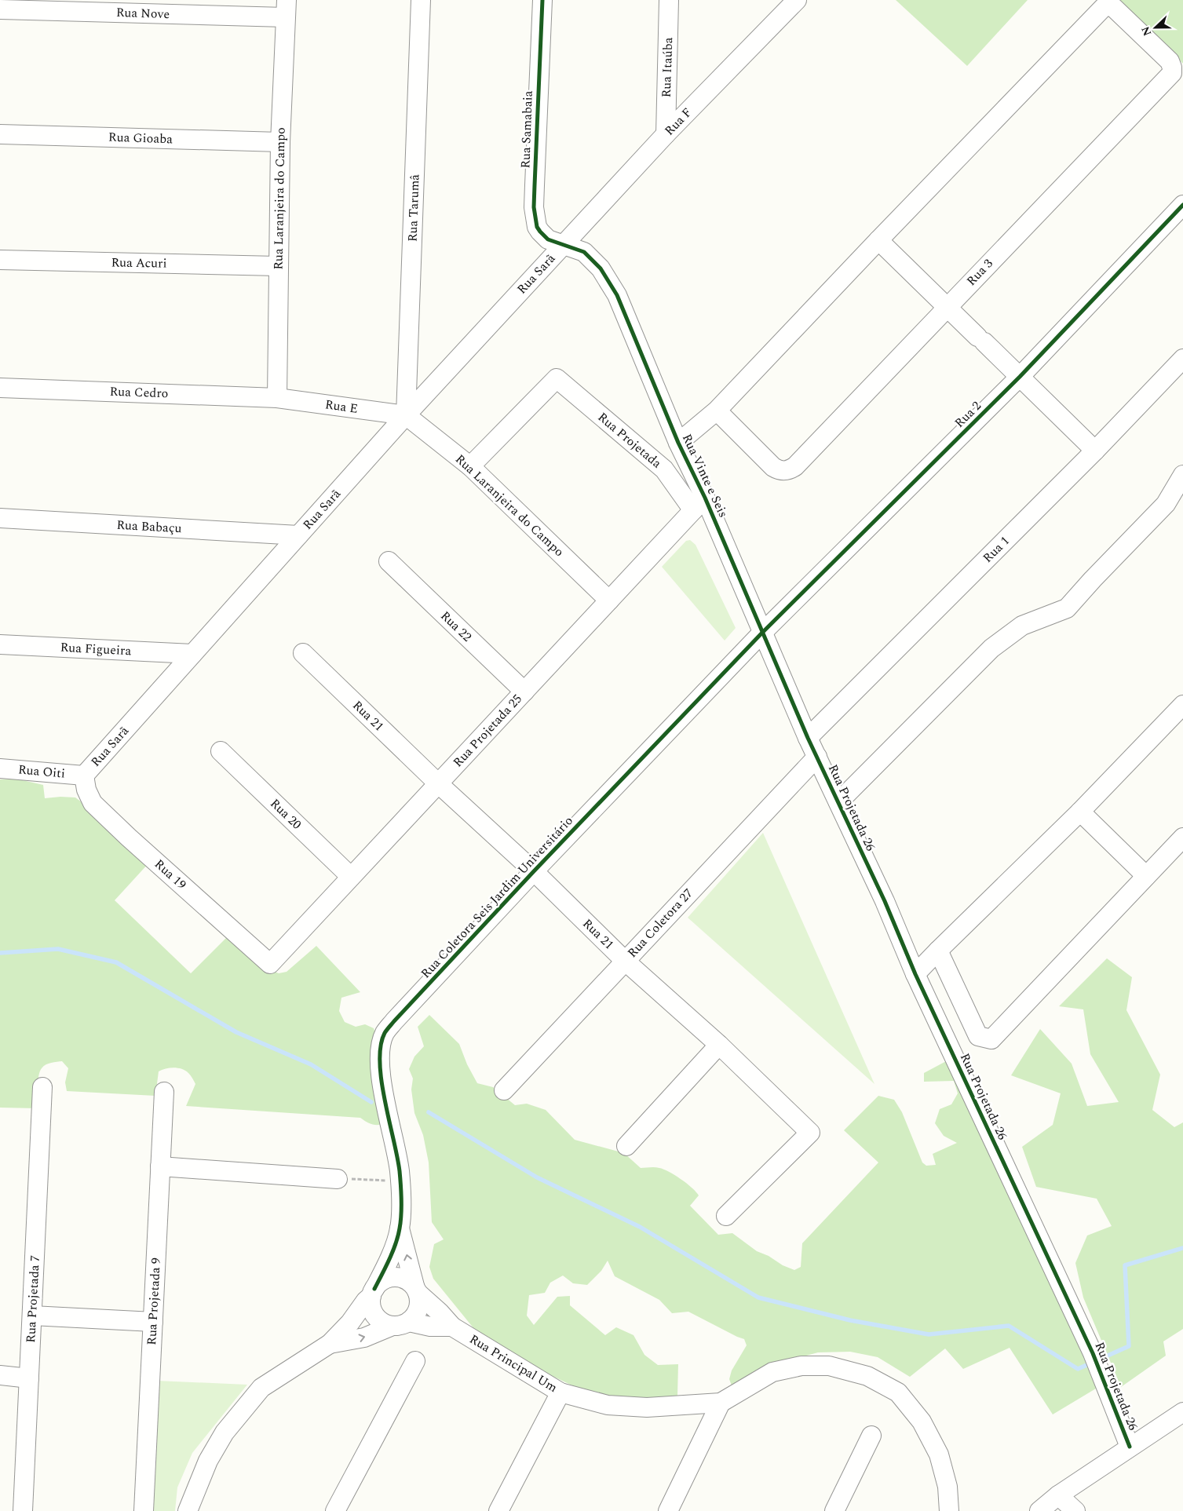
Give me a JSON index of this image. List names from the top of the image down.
{
  "streets": {
    "street": [
      "Rua Nove",
      "Rua Itaúba",
      "Rua F",
      "Rua Samabaia",
      "Rua Gioaba",
      "Rua Laranjeira do Campo",
      "Rua Tarumâ",
      "Rua Acuri",
      "Rua 3",
      "Rua Sarã",
      "Rua Cedro",
      "Rua E",
      "Rua 2",
      "Rua Projetada",
      "Rua Vinte e Seis",
      "Rua Babaçu",
      "Rua 1",
      "Rua 22",
      "Rua Figueira",
      "Rua 21",
      "Rua Projetada 25",
      "Rua Oiti",
      "Rua Projetada 26",
      "Rua 20",
      "Rua 19",
      "Rua Coletora Seis Jardim Universitário",
      "Rua Coletora 27",
      "Rua Projetada 7",
      "Rua Projetada 9",
      "Rua Principal Um"
    ]
  },
  "crossings": [
    ["Rua Nove", "Rua Laranjeira do Campo"],
    ["Rua Itaúba", "Rua F"],
    ["Rua F", "Rua Samabaia"],
    ["Rua F", "Rua Sarã"],
    ["Rua F", "Rua Vinte e Seis"],
    ["Rua Samabaia", "Rua Sarã"],
    ["Rua Samabaia", "Rua Vinte e Seis"],
    ["Rua Gioaba", "Rua Laranjeira do Campo"],
    ["Rua Laranjeira do Campo", "Rua Tarumâ"],
    ["Rua Laranjeira do Campo", "Rua Acuri"],
    ["Rua Laranjeira do Campo", "Rua Sarã"],
    ["Rua Laranjeira do Campo", "Rua Cedro"],
    ["Rua Laranjeira do Campo", "Rua E"],
    ["Rua Laranjeira do Campo", "Rua Projetada"],
    ["Rua Laranjeira do Campo", "Rua Projetada 25"],
    ["Rua Tarumâ", "Rua Sarã"],
    ["Rua Tarumâ", "Rua E"],
    ["Rua Sarã", "Rua E"],
    ["Rua Sarã", "Rua Vinte e Seis"],
    ["Rua Sarã", "Rua Babaçu"],
    ["Rua Sarã", "Rua Figueira"],
    ["Rua Sarã", "Rua Oiti"],
    ["Rua Sarã", "Rua 19"],
    ["Rua Cedro", "Rua E"],
    ["Rua 2", "Rua Vinte e Seis"],
    ["Rua 2", "Rua Coletora Seis Jardim Universitário"],
    ["Rua Projetada", "Rua Vinte e Seis"],
    ["Rua Projetada", "Rua Projetada 25"],
    ["Rua Vinte e Seis", "Rua 1"],
    ["Rua Vinte e Seis", "Rua Projetada 25"],
    ["Rua Vinte e Seis", "Rua Projetada 26"],
    ["Rua Vinte e Seis", "Rua Coletora Seis Jardim Universitário"],
    ["Rua Vinte e Seis", "Rua Coletora 27"],
    ["Rua 22", "Rua Projetada 25"],
    ["Rua 21", "Rua Projetada 25"],
    ["Rua 21", "Rua Coletora Seis Jardim Universitário"],
    ["Rua 21", "Rua Coletora 27"],
    ["Rua Projetada 25", "Rua 20"],
    ["Rua Projetada 25", "Rua 19"],
    ["Rua Oiti", "Rua 19"],
    ["Rua Projetada 26", "Rua Coletora 27"]
  ],
  "north": "left"
}
